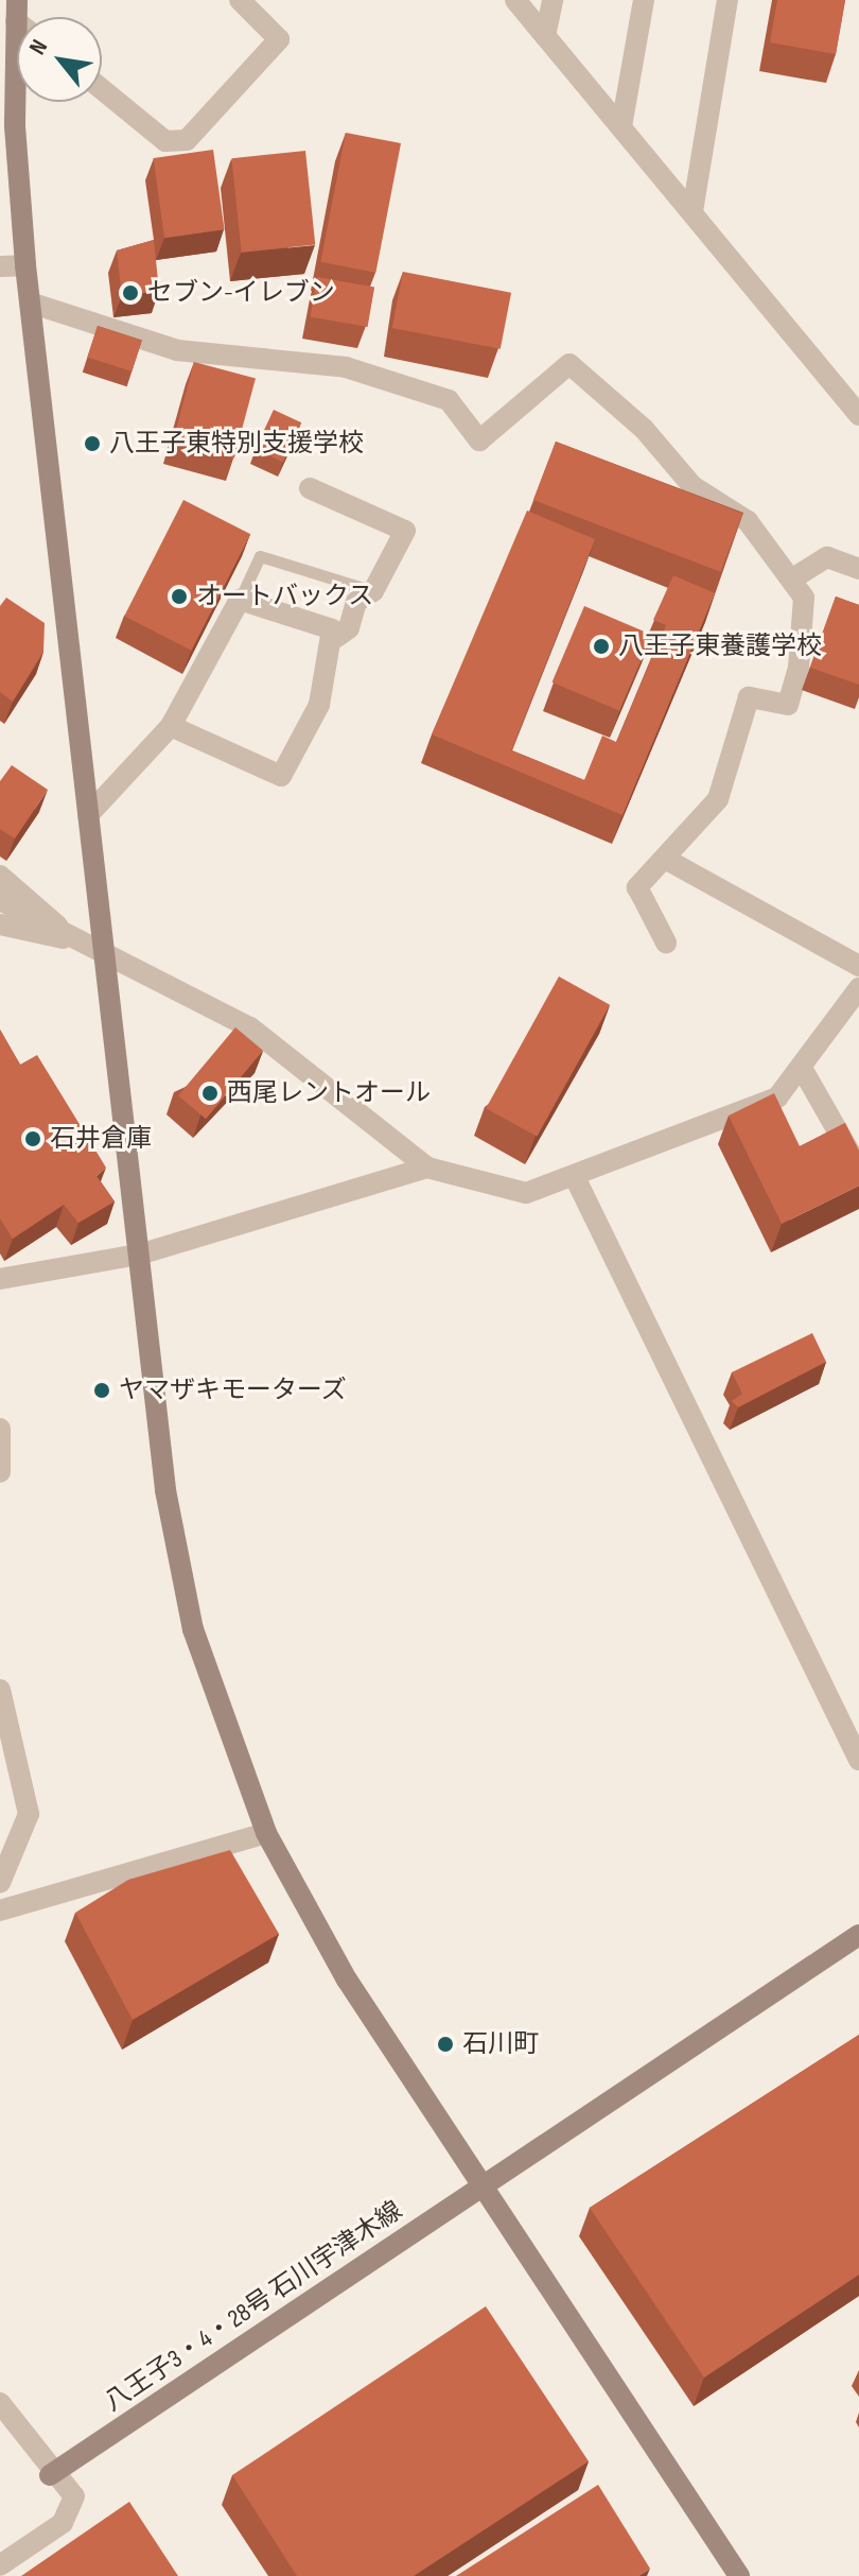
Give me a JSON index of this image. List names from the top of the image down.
{
  "streets": {
    "street": ["八王子3・4・28号 石川宇津木線"]
  },
  "places": [
    "セブン-イレブン",
    "八王子東特別支援学校",
    "オートバックス",
    "八王子東養護学校",
    "西尾レントオール",
    "石井倉庫",
    "ヤマザキモーターズ",
    "石川町"
  ],
  "north": "top left"
}
